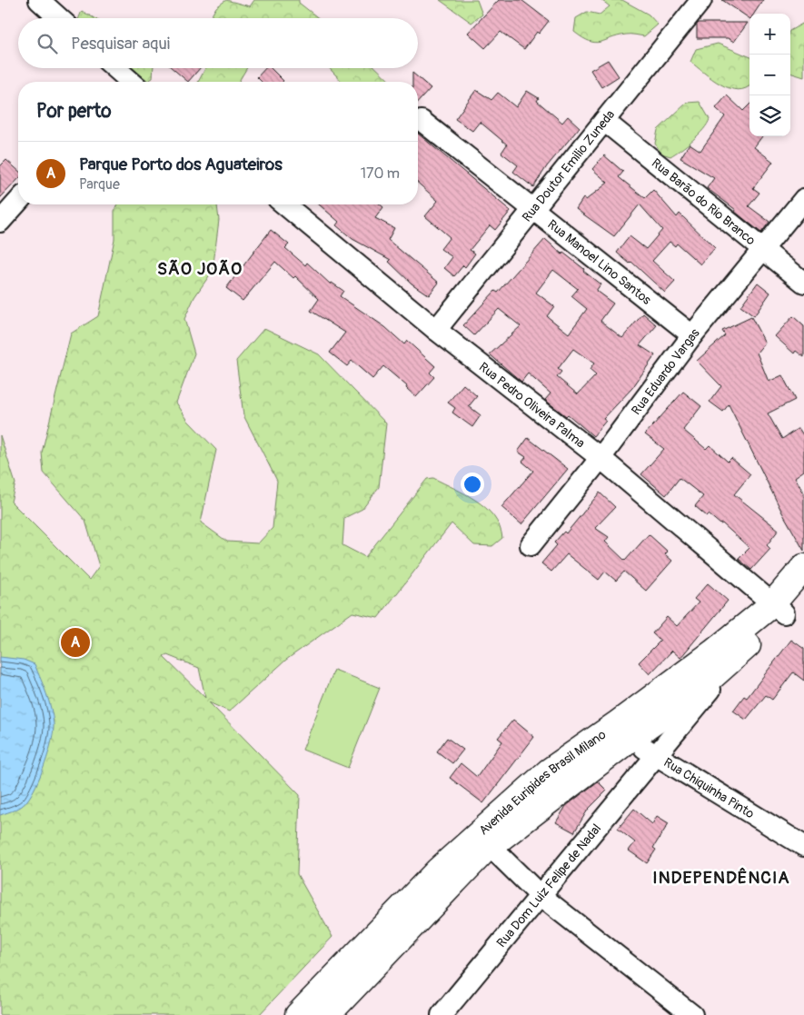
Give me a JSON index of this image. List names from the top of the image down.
{
  "streets": {
    "main road": ["Avenida Euripides Brasil Milano"],
    "street": [
      "Rua Doutor Emilio Zuneda",
      "Rua Barão do Rio Branco",
      "Rua Manoel Lino Santos",
      "Rua Eduardo Vargas",
      "Rua Pedro Oliveira Palma",
      "Rua Chiquinha Pinto",
      "Rua Dom Luiz Felipe de Nadal"
    ]
  },
  "crossings": [
    ["Rua Doutor Emilio Zuneda", "Rua Barão do Rio Branco"],
    ["Rua Doutor Emilio Zuneda", "Rua Manoel Lino Santos"],
    ["Rua Doutor Emilio Zuneda", "Rua Pedro Oliveira Palma"],
    ["Rua Barão do Rio Branco", "Rua Eduardo Vargas"],
    ["Rua Manoel Lino Santos", "Rua Eduardo Vargas"],
    ["Rua Eduardo Vargas", "Rua Pedro Oliveira Palma"],
    ["Rua Pedro Oliveira Palma", "Avenida Euripides Brasil Milano"],
    ["Avenida Euripides Brasil Milano", "Rua Chiquinha Pinto"],
    ["Avenida Euripides Brasil Milano", "Rua Dom Luiz Felipe de Nadal"],
    ["Rua Chiquinha Pinto", "Rua Dom Luiz Felipe de Nadal"]
  ],
  "districts": ["SÃO JOÃO", "INDEPENDÊNCIA"],
  "page": {
    "map_buttons": ["+", "−"],
    "search": "Pesquisar aqui",
    "heading": "Por perto",
    "list": [
      {
        "mark": "A",
        "name": "Parque Porto dos Aguateiros",
        "note": "Parque",
        "value": "170 m"
      }
    ],
    "pins": "A"
  }
}
